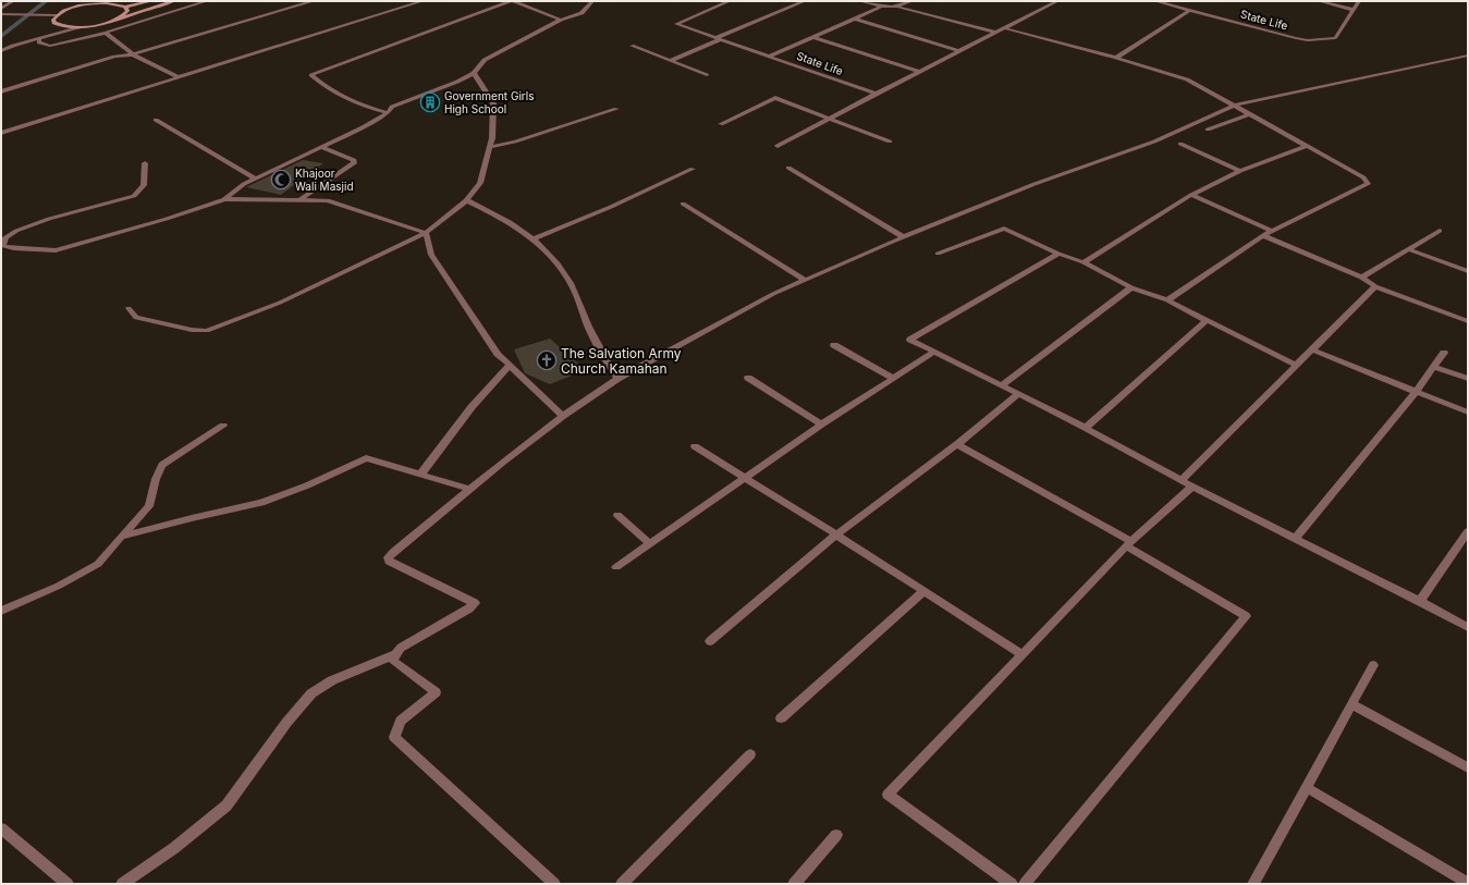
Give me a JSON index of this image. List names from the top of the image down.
{
  "streets": {
    "street": ["State Life"]
  },
  "places": {
    "building": ["Government Girls High School"],
    "mosque": ["Khajoor Wali Masjid"],
    "church": ["The Salvation Army Church Kamahan"]
  }
}
